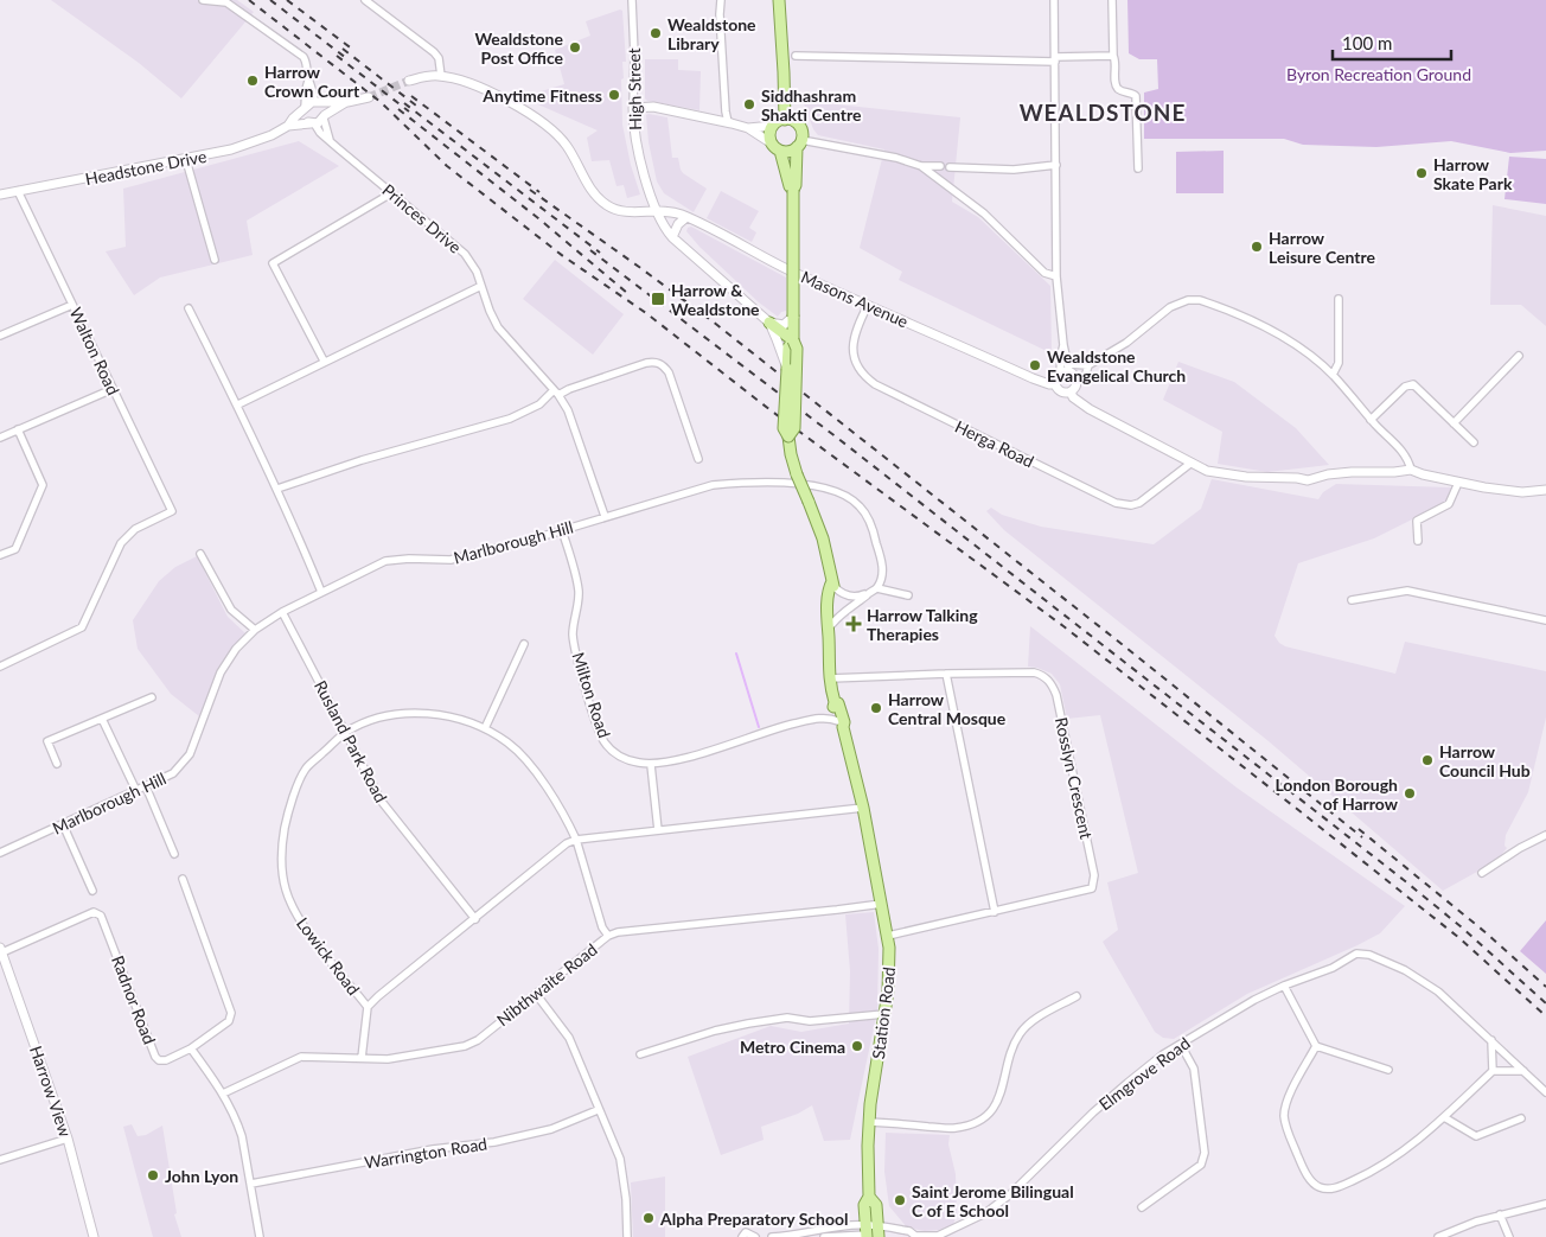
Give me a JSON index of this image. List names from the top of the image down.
{
  "streets": {
    "main road": ["Station Road"],
    "street": [
      "High Street",
      "Headstone Drive",
      "Princes Drive",
      "Masons Avenue",
      "Walton Road",
      "Herga Road",
      "Marlborough Hill",
      "Milton Road",
      "Rusland Park Road",
      "Rosslyn Crescent",
      "Lowick Road",
      "Nibthwaite Road",
      "Radnor Road",
      "Elmgrove Road",
      "Harrow View",
      "Warrington Road"
    ]
  },
  "crossings": [
    ["High Street", "Masons Avenue"],
    ["Headstone Drive", "Princes Drive"],
    ["Headstone Drive", "Walton Road"],
    ["Princes Drive", "Marlborough Hill"],
    ["Masons Avenue", "Herga Road"],
    ["Marlborough Hill", "Milton Road"],
    ["Marlborough Hill", "Rusland Park Road"],
    ["Milton Road", "Station Road"],
    ["Rusland Park Road", "Lowick Road"],
    ["Rosslyn Crescent", "Station Road"],
    ["Lowick Road", "Nibthwaite Road"],
    ["Nibthwaite Road", "Station Road"],
    ["Radnor Road", "Harrow View"],
    ["Station Road", "Elmgrove Road"]
  ],
  "districts": ["WEALDSTONE"],
  "parks": ["Byron Recreation Ground"],
  "places": {
    "other": [
      "Wealdstone Library",
      "Wealdstone Post Office",
      "Harrow Crown Court",
      "Anytime Fitness",
      "Siddhashram Shakti Centre",
      "Harrow Skate Park",
      "Harrow Leisure Centre",
      "Wealdstone Evangelical Church",
      "Harrow Central Mosque",
      "Harrow Council Hub",
      "London Borough of Harrow",
      "Metro Cinema",
      "John Lyon",
      "Saint Jerome Bilingual C of E School",
      "Alpha Preparatory School"
    ],
    "transit": ["Harrow & Wealdstone"],
    "health": ["Harrow Talking Therapies"]
  },
  "scale_bar": "100 m"
}
